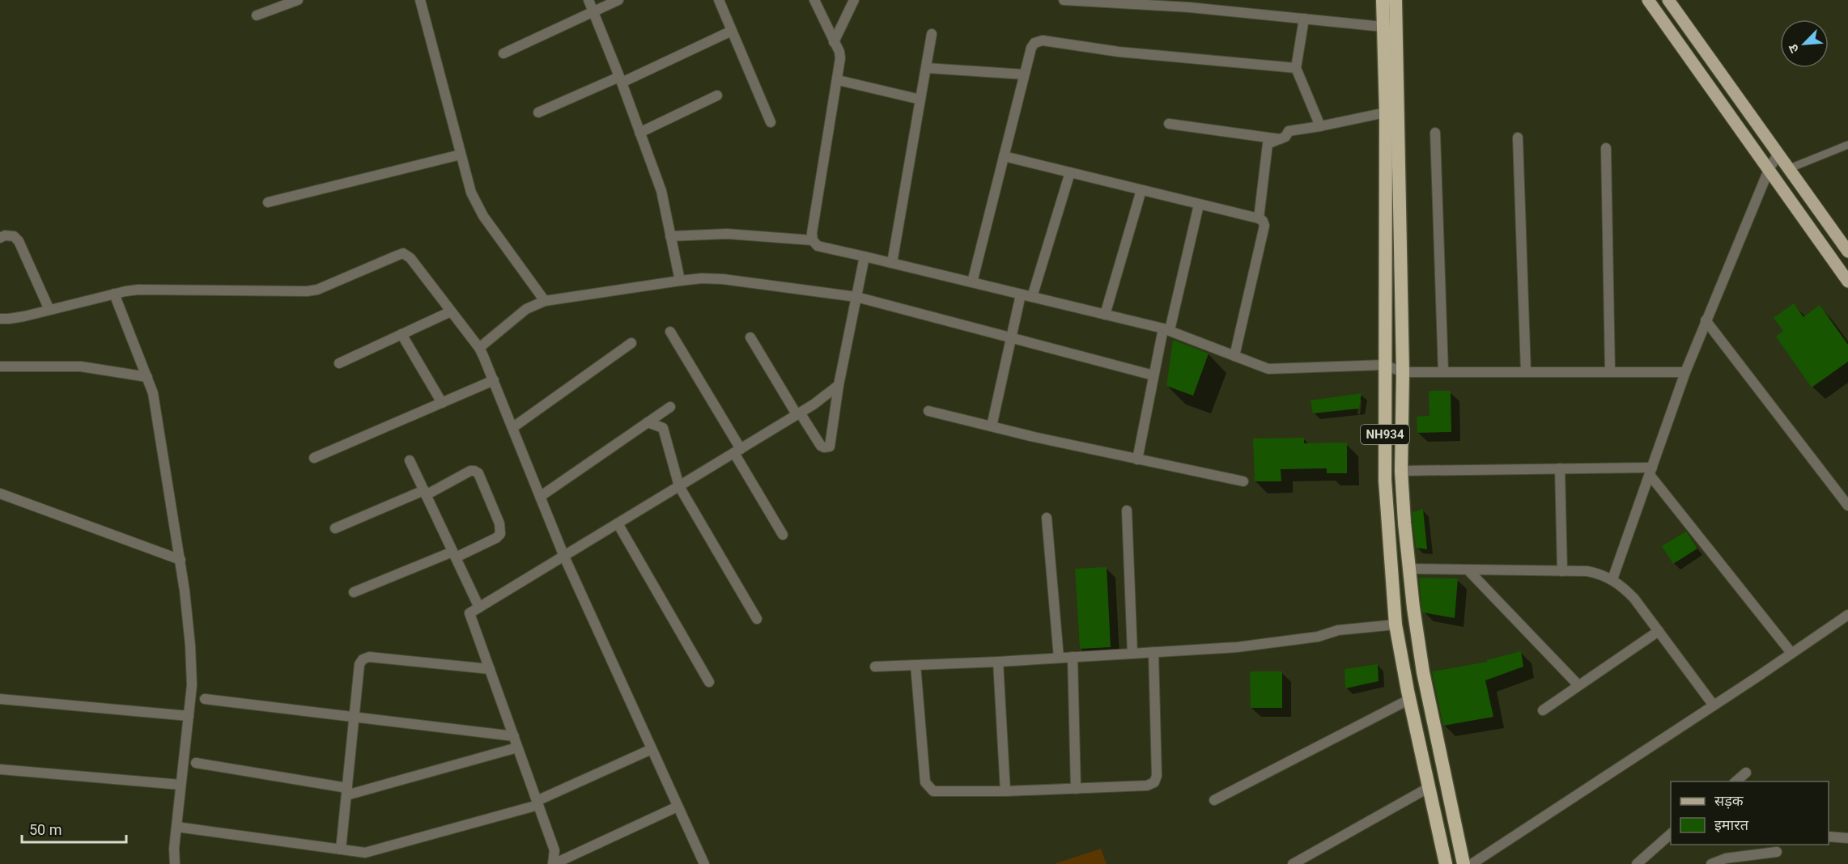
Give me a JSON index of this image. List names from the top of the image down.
{
  "streets": {
    "highway": ["NH934"]
  },
  "legend": ["सड़क", "इमारत"],
  "scale_bar": "50 m",
  "north": "bottom left"
}
